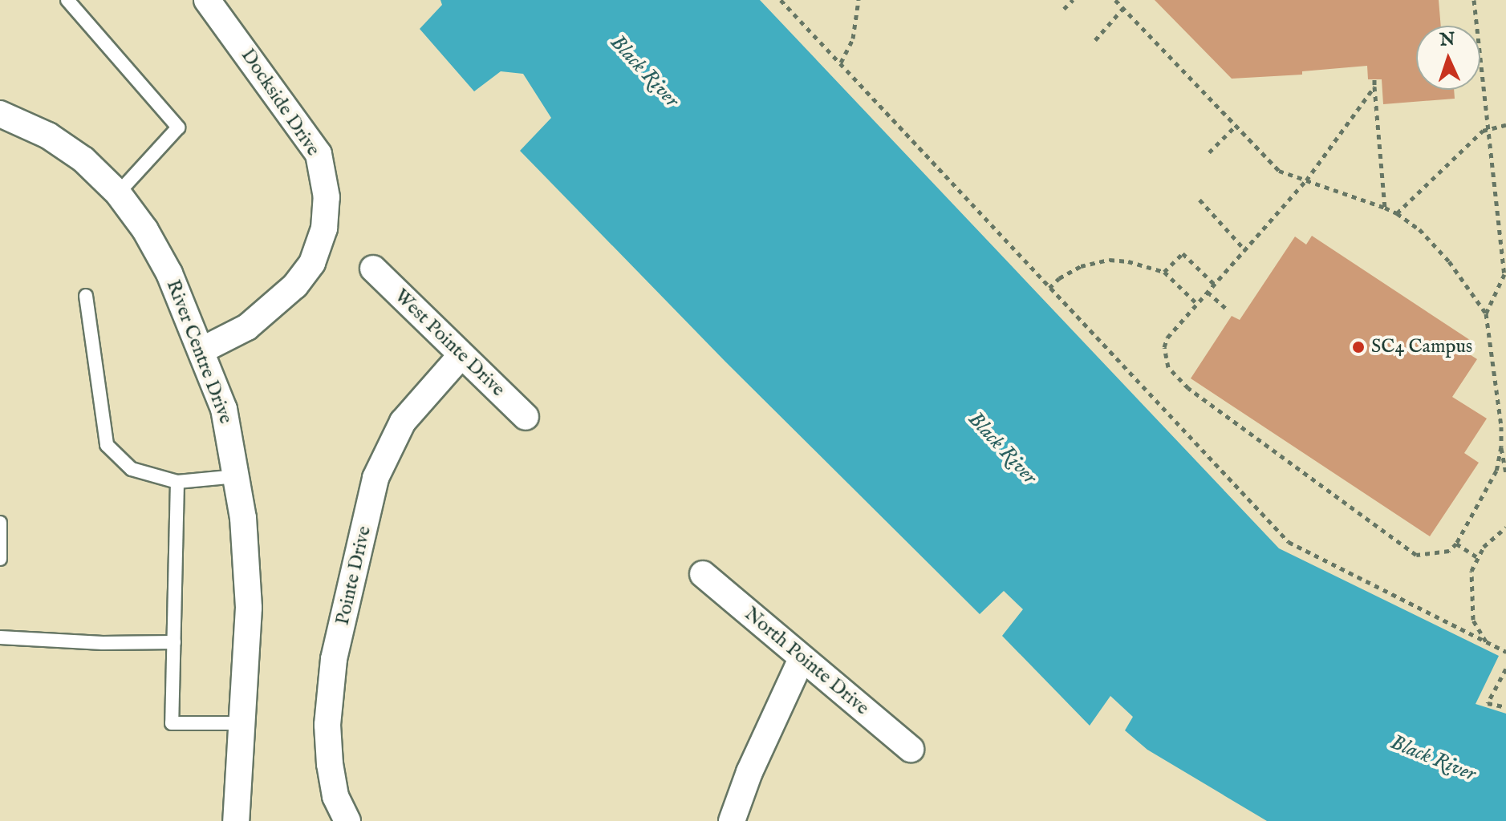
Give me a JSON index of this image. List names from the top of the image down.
{
  "streets": {
    "street": [
      "Dockside Drive",
      "West Pointe Drive",
      "River Centre Drive",
      "Pointe Drive",
      "North Pointe Drive"
    ]
  },
  "crossings": [
    ["Dockside Drive", "River Centre Drive"],
    ["West Pointe Drive", "Pointe Drive"]
  ],
  "water": ["Black River"],
  "places": ["SC4 Campus"],
  "north": "top"
}
